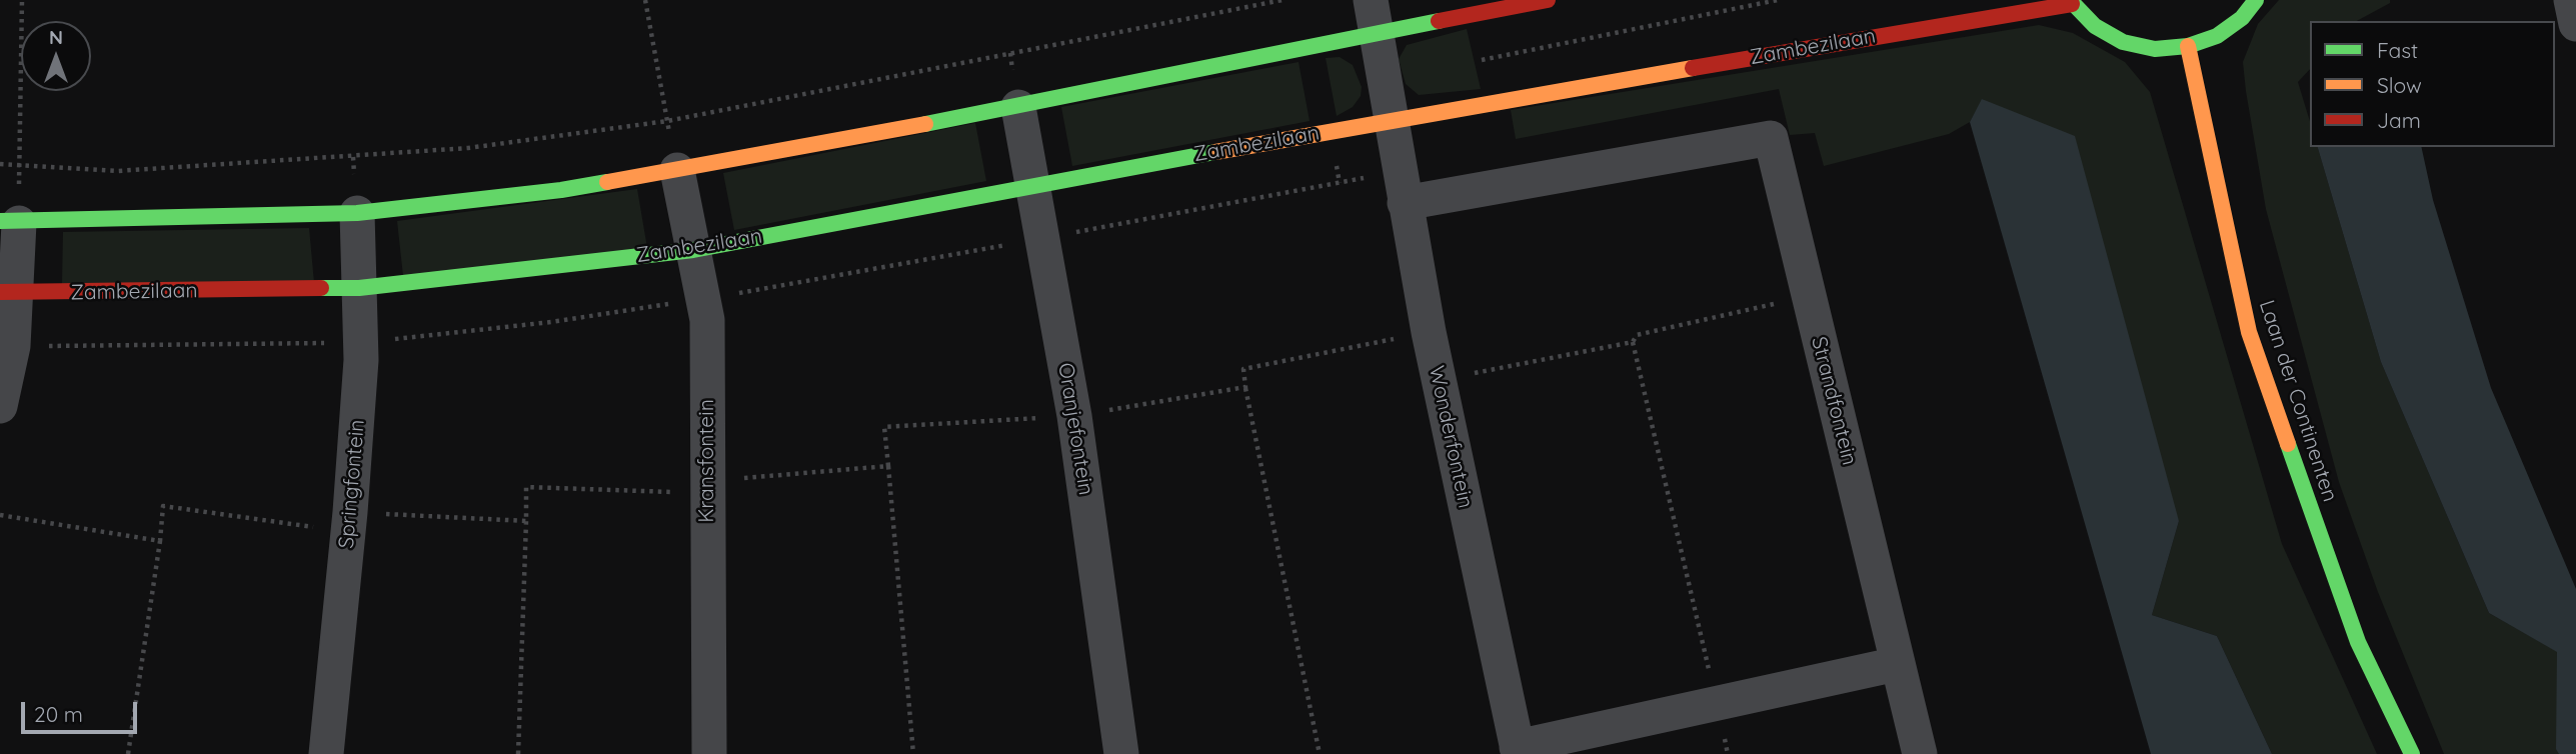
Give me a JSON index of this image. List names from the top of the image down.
{
  "streets": {
    "street": [
      "Zambezilaan",
      "Strandfontein",
      "Laan der Continenten",
      "Oranjefontein",
      "Wonderfontein",
      "Kransfontein",
      "Springfontein"
    ]
  },
  "crossings": [
    ["Zambezilaan", "Oranjefontein"],
    ["Zambezilaan", "Wonderfontein"],
    ["Zambezilaan", "Kransfontein"],
    ["Zambezilaan", "Springfontein"],
    ["Strandfontein", "Wonderfontein"]
  ],
  "legend": ["Fast", "Slow", "Jam"],
  "scale_bar": "20 m",
  "north": "top"
}
